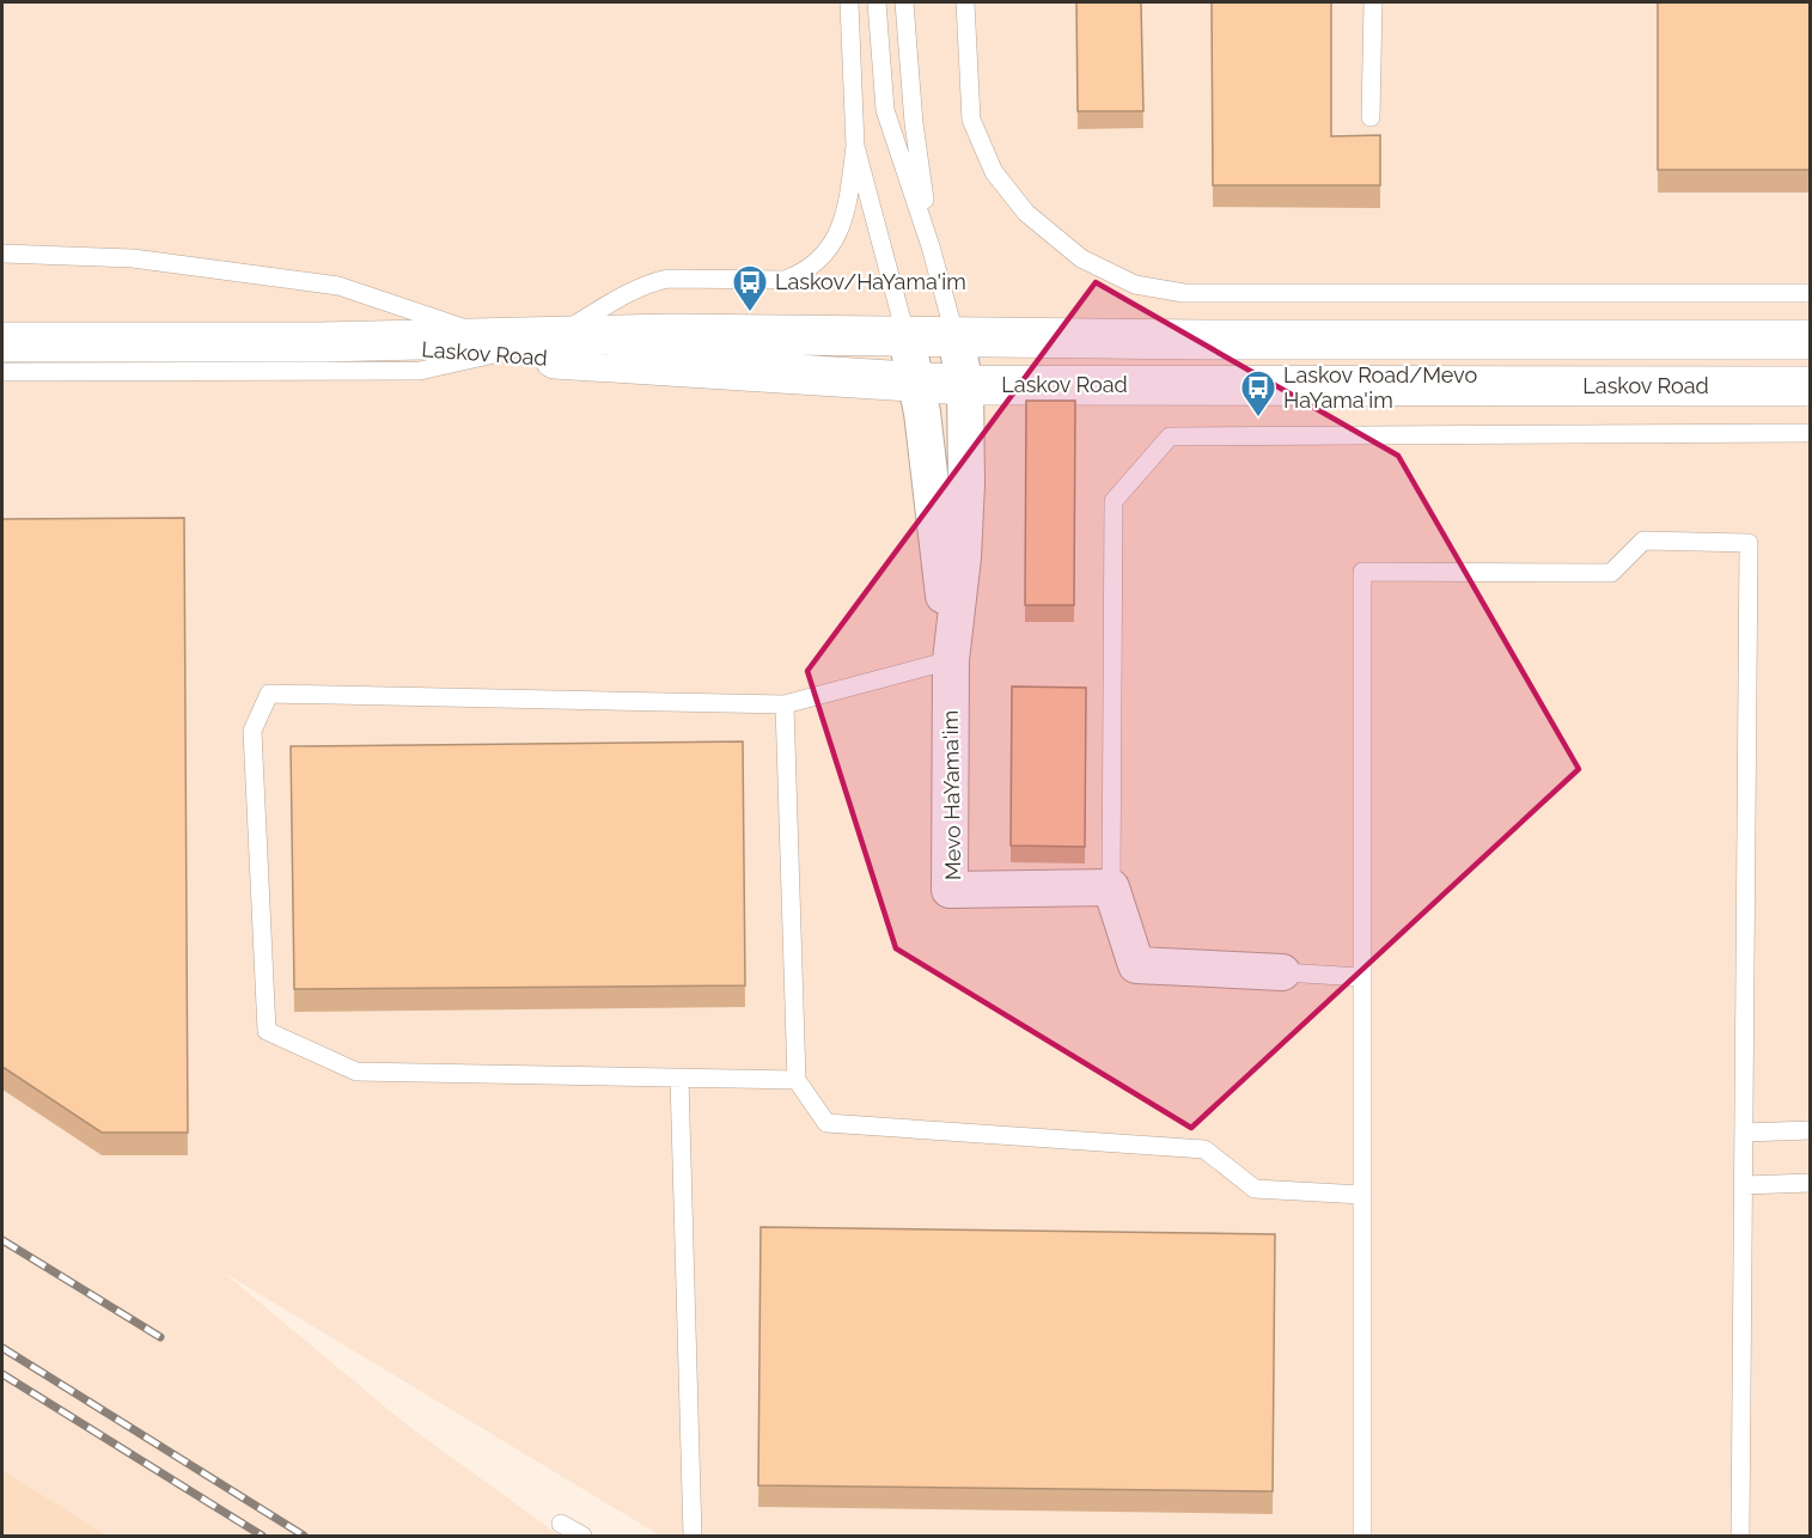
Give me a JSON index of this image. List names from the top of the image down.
{
  "streets": {
    "street": ["Laskov Road", "Mevo HaYama'im"]
  },
  "crossings": [
    ["Laskov Road", "Mevo HaYama'im"]
  ],
  "places": {
    "bus stop": ["Laskov/HaYama'im", "Laskov Road/Mevo HaYama'im"]
  }
}
